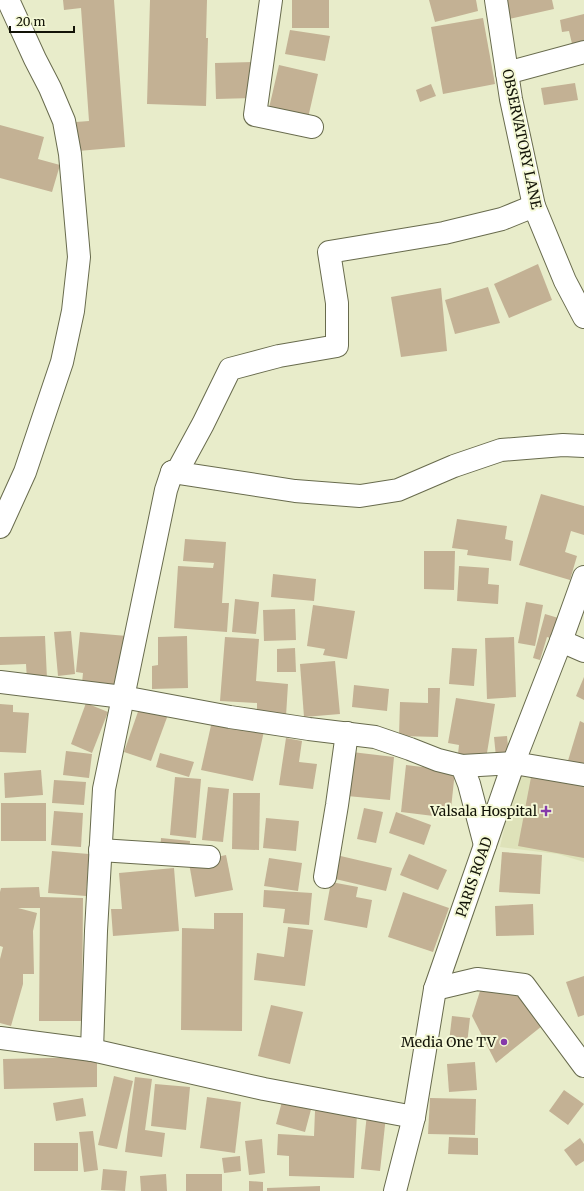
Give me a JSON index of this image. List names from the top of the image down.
{
  "streets": {
    "street": ["OBSERVATORY LANE", "PARIS ROAD"]
  },
  "places": {
    "health": ["Valsala Hospital"],
    "other": ["Media One TV"]
  },
  "scale_bar": "20 m"
}
